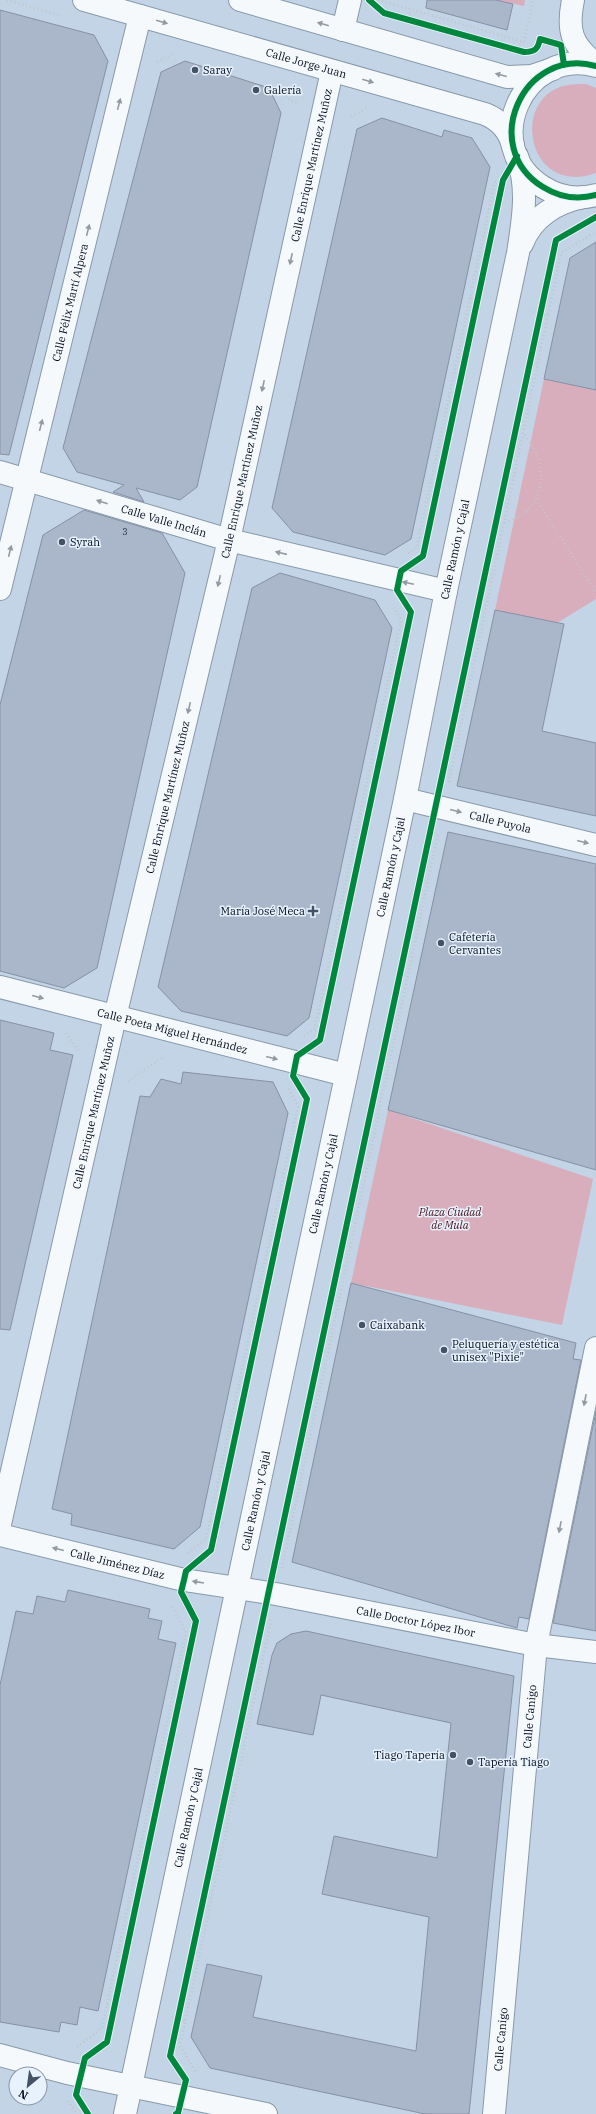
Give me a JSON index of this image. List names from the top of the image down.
{
  "streets": {
    "street": [
      "Calle Jorge Juan",
      "Calle Enrique Martínez Muñoz",
      "Calle Félix Martí Alpera",
      "Calle Valle Inclán",
      "Calle Ramón y Cajal",
      "Calle Puyola",
      "Calle Poeta Miguel Hernández",
      "Calle Jiménez Díaz",
      "Calle Doctor López Ibor",
      "Calle Canigo"
    ]
  },
  "crossings": [
    ["Calle Jorge Juan", "Calle Enrique Martínez Muñoz"],
    ["Calle Jorge Juan", "Calle Félix Martí Alpera"],
    ["Calle Jorge Juan", "Calle Ramón y Cajal"],
    ["Calle Enrique Martínez Muñoz", "Calle Valle Inclán"],
    ["Calle Enrique Martínez Muñoz", "Calle Poeta Miguel Hernández"],
    ["Calle Félix Martí Alpera", "Calle Valle Inclán"],
    ["Calle Valle Inclán", "Calle Ramón y Cajal"],
    ["Calle Ramón y Cajal", "Calle Puyola"],
    ["Calle Ramón y Cajal", "Calle Poeta Miguel Hernández"],
    ["Calle Ramón y Cajal", "Calle Jiménez Díaz"],
    ["Calle Ramón y Cajal", "Calle Doctor López Ibor"],
    ["Calle Jiménez Díaz", "Calle Doctor López Ibor"],
    ["Calle Doctor López Ibor", "Calle Canigo"]
  ],
  "one_way": [
    "Calle Enrique Martínez Muñoz",
    "Calle Félix Martí Alpera",
    "Calle Valle Inclán",
    "Calle Puyola",
    "Calle Poeta Miguel Hernández",
    "Calle Jiménez Díaz",
    "Calle Canigo"
  ],
  "parks": ["Plaza Ciudad de Mula"],
  "places": {
    "other": [
      "Saray",
      "Galería",
      "Syrah",
      "Cafetería Cervantes",
      "Caixabank",
      "Peluquería y estética unisex \"Pixie\"",
      "Tiago Tapería",
      "Tapería Tiago"
    ],
    "health": ["María José Meca"]
  },
  "house_numbers": ["3"],
  "north": "bottom left"
}
